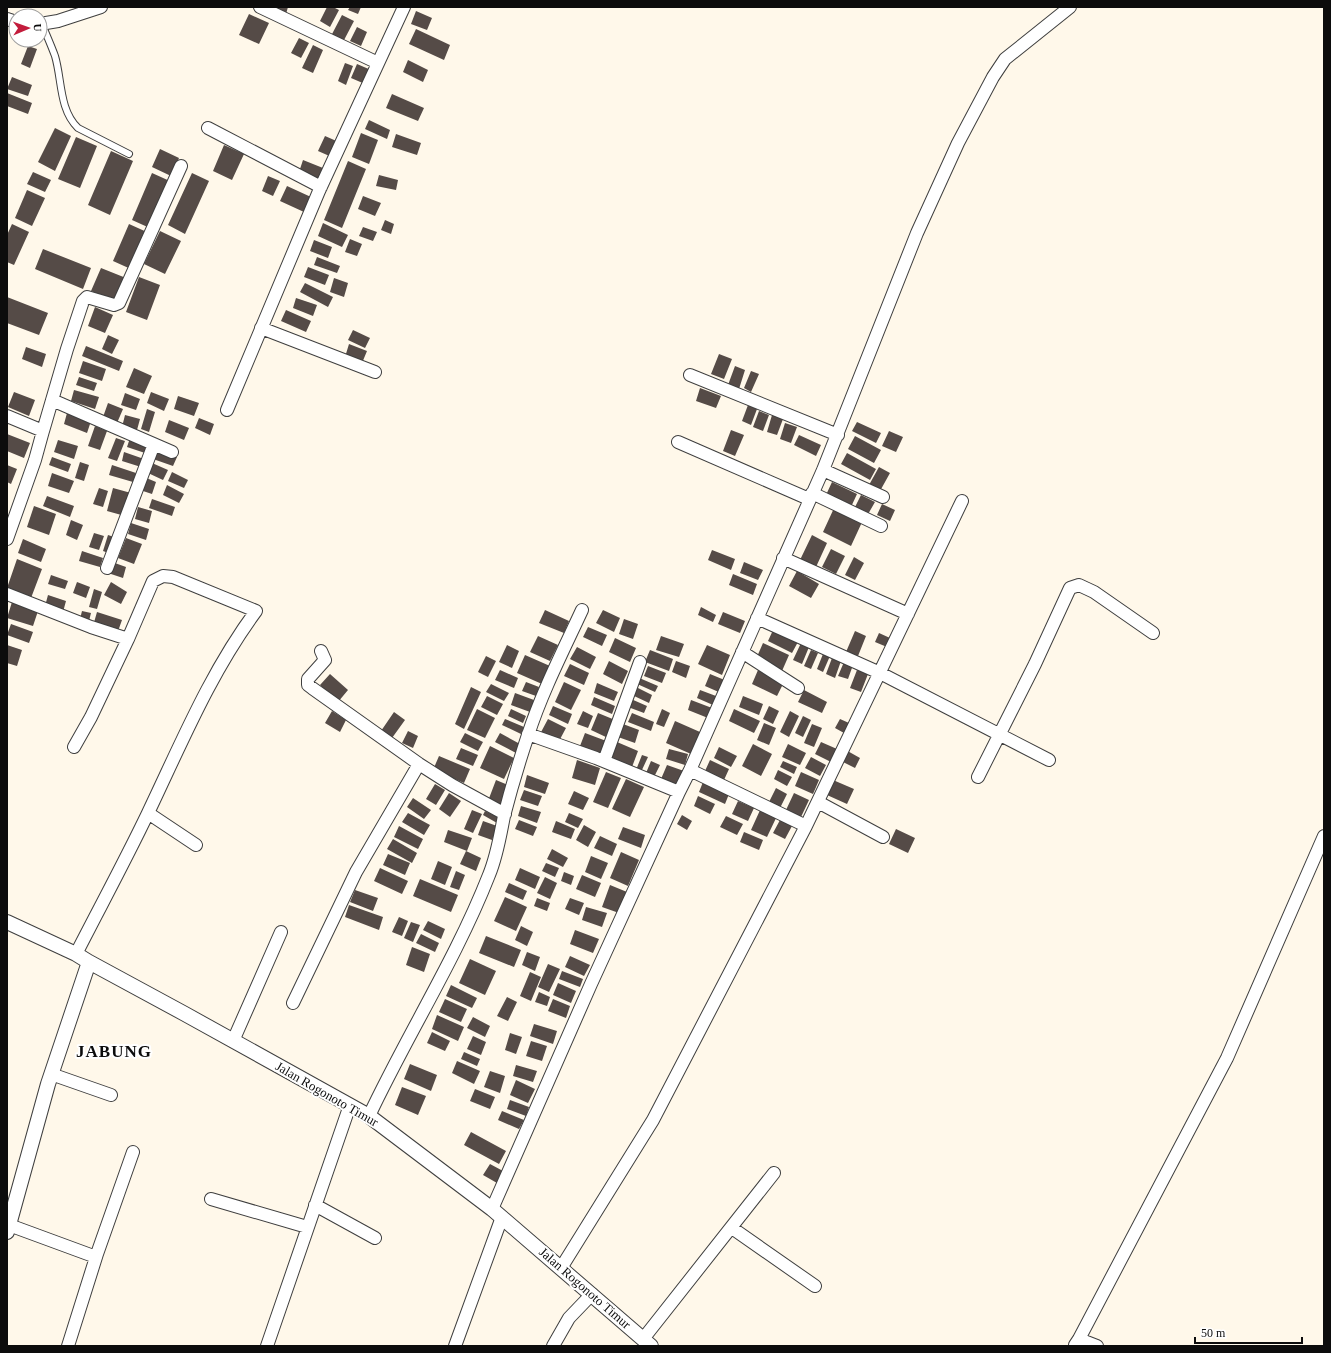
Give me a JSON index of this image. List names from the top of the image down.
{
  "streets": {
    "street": ["Jalan Rogonoto Timur"]
  },
  "districts": ["JABUNG"],
  "scale_bar": "50 m",
  "north": "right"
}
